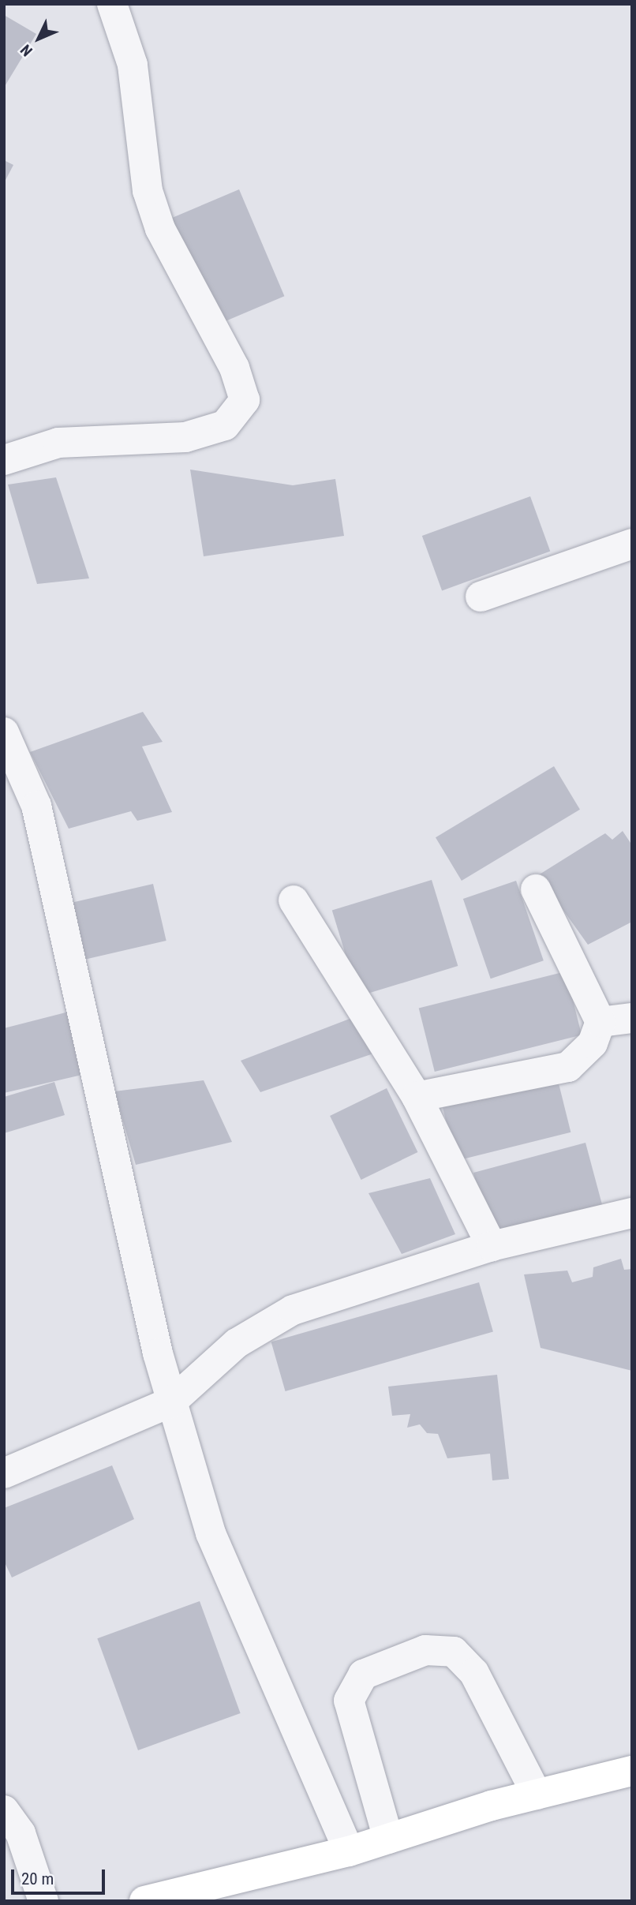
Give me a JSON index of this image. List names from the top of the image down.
{
  "scale_bar": "20 m",
  "north": "bottom left"
}
